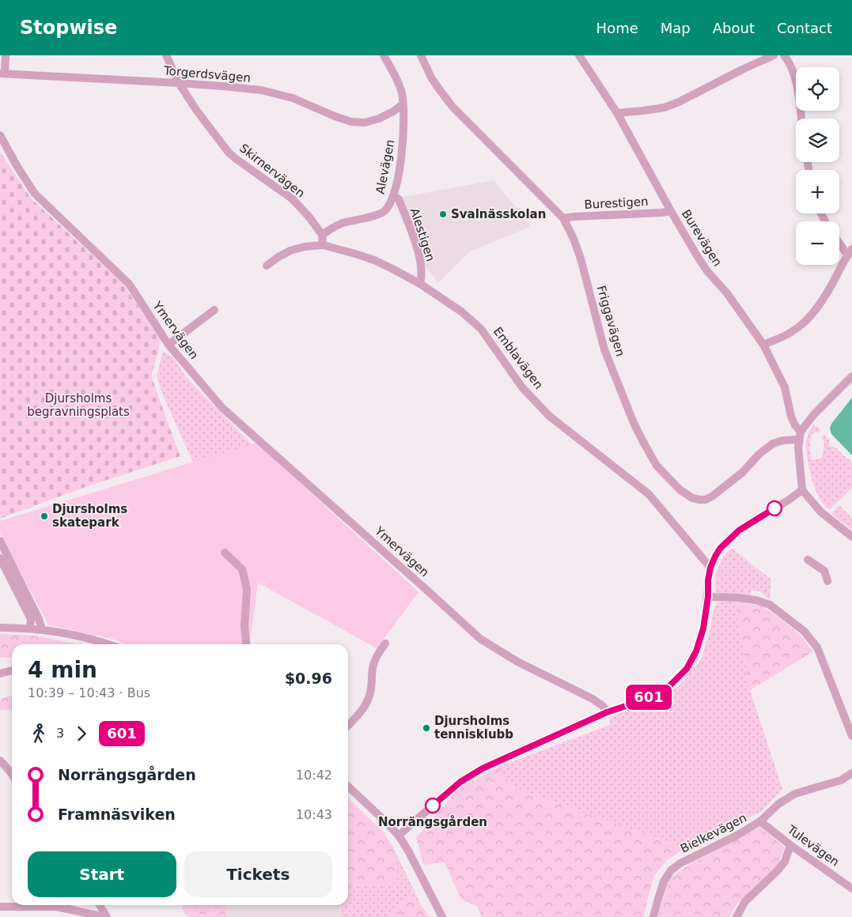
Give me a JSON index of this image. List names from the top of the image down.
{
  "streets": {
    "street": [
      "Torgerdsvägen",
      "Alevägen",
      "Skirnervägen",
      "Burestigen",
      "Alestigen",
      "Burevägen",
      "Friggavägen",
      "Ymervägen",
      "Emblavägen",
      "Bielkevägen",
      "Tulevägen"
    ]
  },
  "crossings": [
    ["Torgerdsvägen", "Alevägen"],
    ["Torgerdsvägen", "Skirnervägen"],
    ["Alevägen", "Skirnervägen"],
    ["Alevägen", "Alestigen"],
    ["Skirnervägen", "Emblavägen"],
    ["Burestigen", "Burevägen"],
    ["Burestigen", "Friggavägen"],
    ["Alestigen", "Emblavägen"],
    ["Burevägen", "Friggavägen"],
    ["Bielkevägen", "Tulevägen"]
  ],
  "parks": ["Djursholms begravningsplats"],
  "places": [
    "Svalnässkolan",
    "Djursholms skatepark",
    "Djursholms tennisklubb",
    "Norrängsgården"
  ],
  "lines": ["bus line 601"],
  "page": {
    "header": "Stopwise",
    "nav": [
      "Home",
      "Map",
      "About",
      "Contact"
    ],
    "on_map": "601",
    "map_buttons": ["+", "−"],
    "heading": ["4 min", "10:39 – 10:43 · Bus", "$0.96"],
    "legs": ["3", "601"],
    "list": [
      {
        "name": "Norrängsgården",
        "value": "10:42"
      },
      {
        "name": "Framnäsviken",
        "value": "10:43"
      }
    ],
    "buttons": ["Start", "Tickets"]
  }
}
